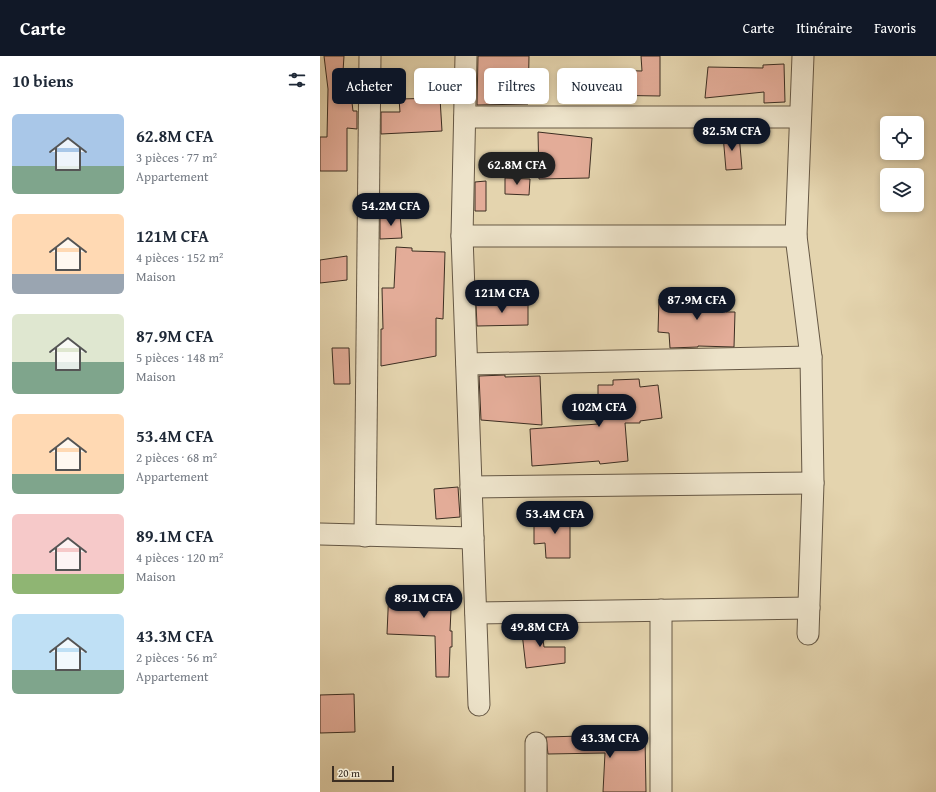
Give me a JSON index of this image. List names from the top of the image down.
{
  "scale_bar": "20 m",
  "page": {
    "header": "Carte",
    "nav": ["Carte", "Itinéraire", "Favoris"],
    "heading": "10 biens",
    "chip": [
      "Acheter",
      "Louer",
      "Filtres",
      "Nouveau"
    ],
    "list": [
      {
        "name": "62.8M CFA",
        "note": "3 pièces · 77 m² · Appartement"
      },
      {
        "name": "121M CFA",
        "note": "4 pièces · 152 m² · Maison"
      },
      {
        "name": "87.9M CFA",
        "note": "5 pièces · 148 m² · Maison"
      },
      {
        "name": "53.4M CFA",
        "note": "2 pièces · 68 m² · Appartement"
      },
      {
        "name": "89.1M CFA",
        "note": "4 pièces · 120 m² · Maison"
      },
      {
        "name": "43.3M CFA",
        "note": "2 pièces · 56 m² · Appartement"
      }
    ],
    "price": [
      "82.5M CFA",
      "62.8M CFA",
      "54.2M CFA",
      "121M CFA",
      "87.9M CFA",
      "102M CFA",
      "53.4M CFA",
      "89.1M CFA",
      "49.8M CFA",
      "43.3M CFA"
    ],
    "scale": "20 m"
  }
}
